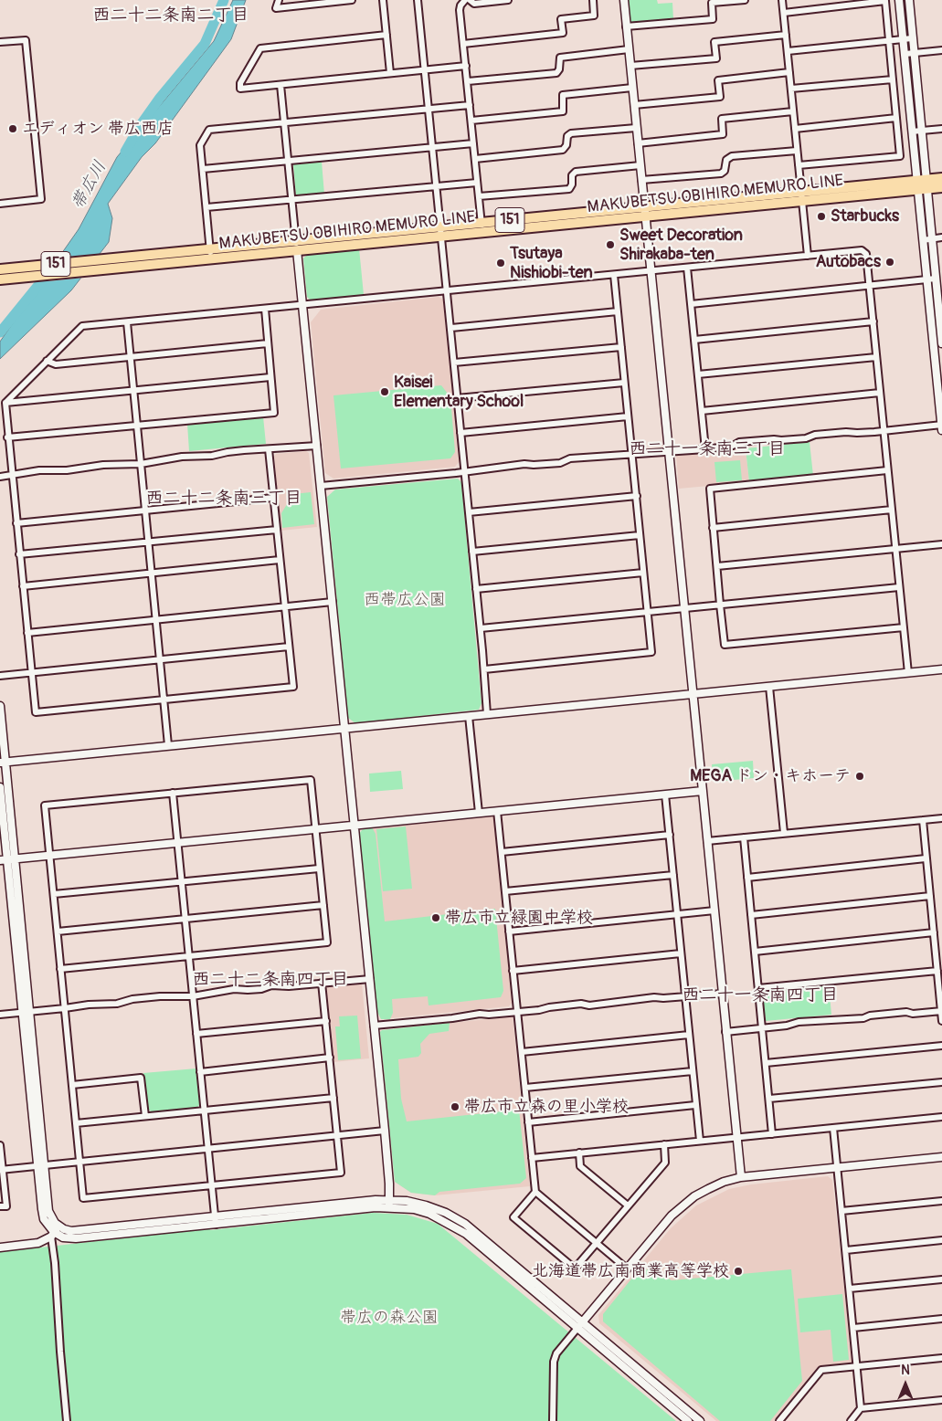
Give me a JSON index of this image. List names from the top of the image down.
{
  "streets": {
    "main road": ["MAKUBETSU OBIHIRO MEMURO LINE", "151"]
  },
  "districts": [
    "西二十二条南二丁目",
    "西二十一条南三丁目",
    "西二十二条南三丁目",
    "西二十二条南四丁目",
    "西二十一条南四丁目"
  ],
  "water": ["帯広川"],
  "parks": ["西帯広公園", "帯広の森公園"],
  "places": [
    "エディオン 帯広西店",
    "Starbucks",
    "Sweet Decoration Shirakaba-ten",
    "Autobacs",
    "Tsutaya Nishiobi-ten",
    "Kaisei Elementary School",
    "MEGA ドン・キホーテ",
    "帯広市立緑園中学校",
    "帯広市立森の里小学校",
    "北海道帯広南商業高等学校"
  ],
  "north": "top"
}
